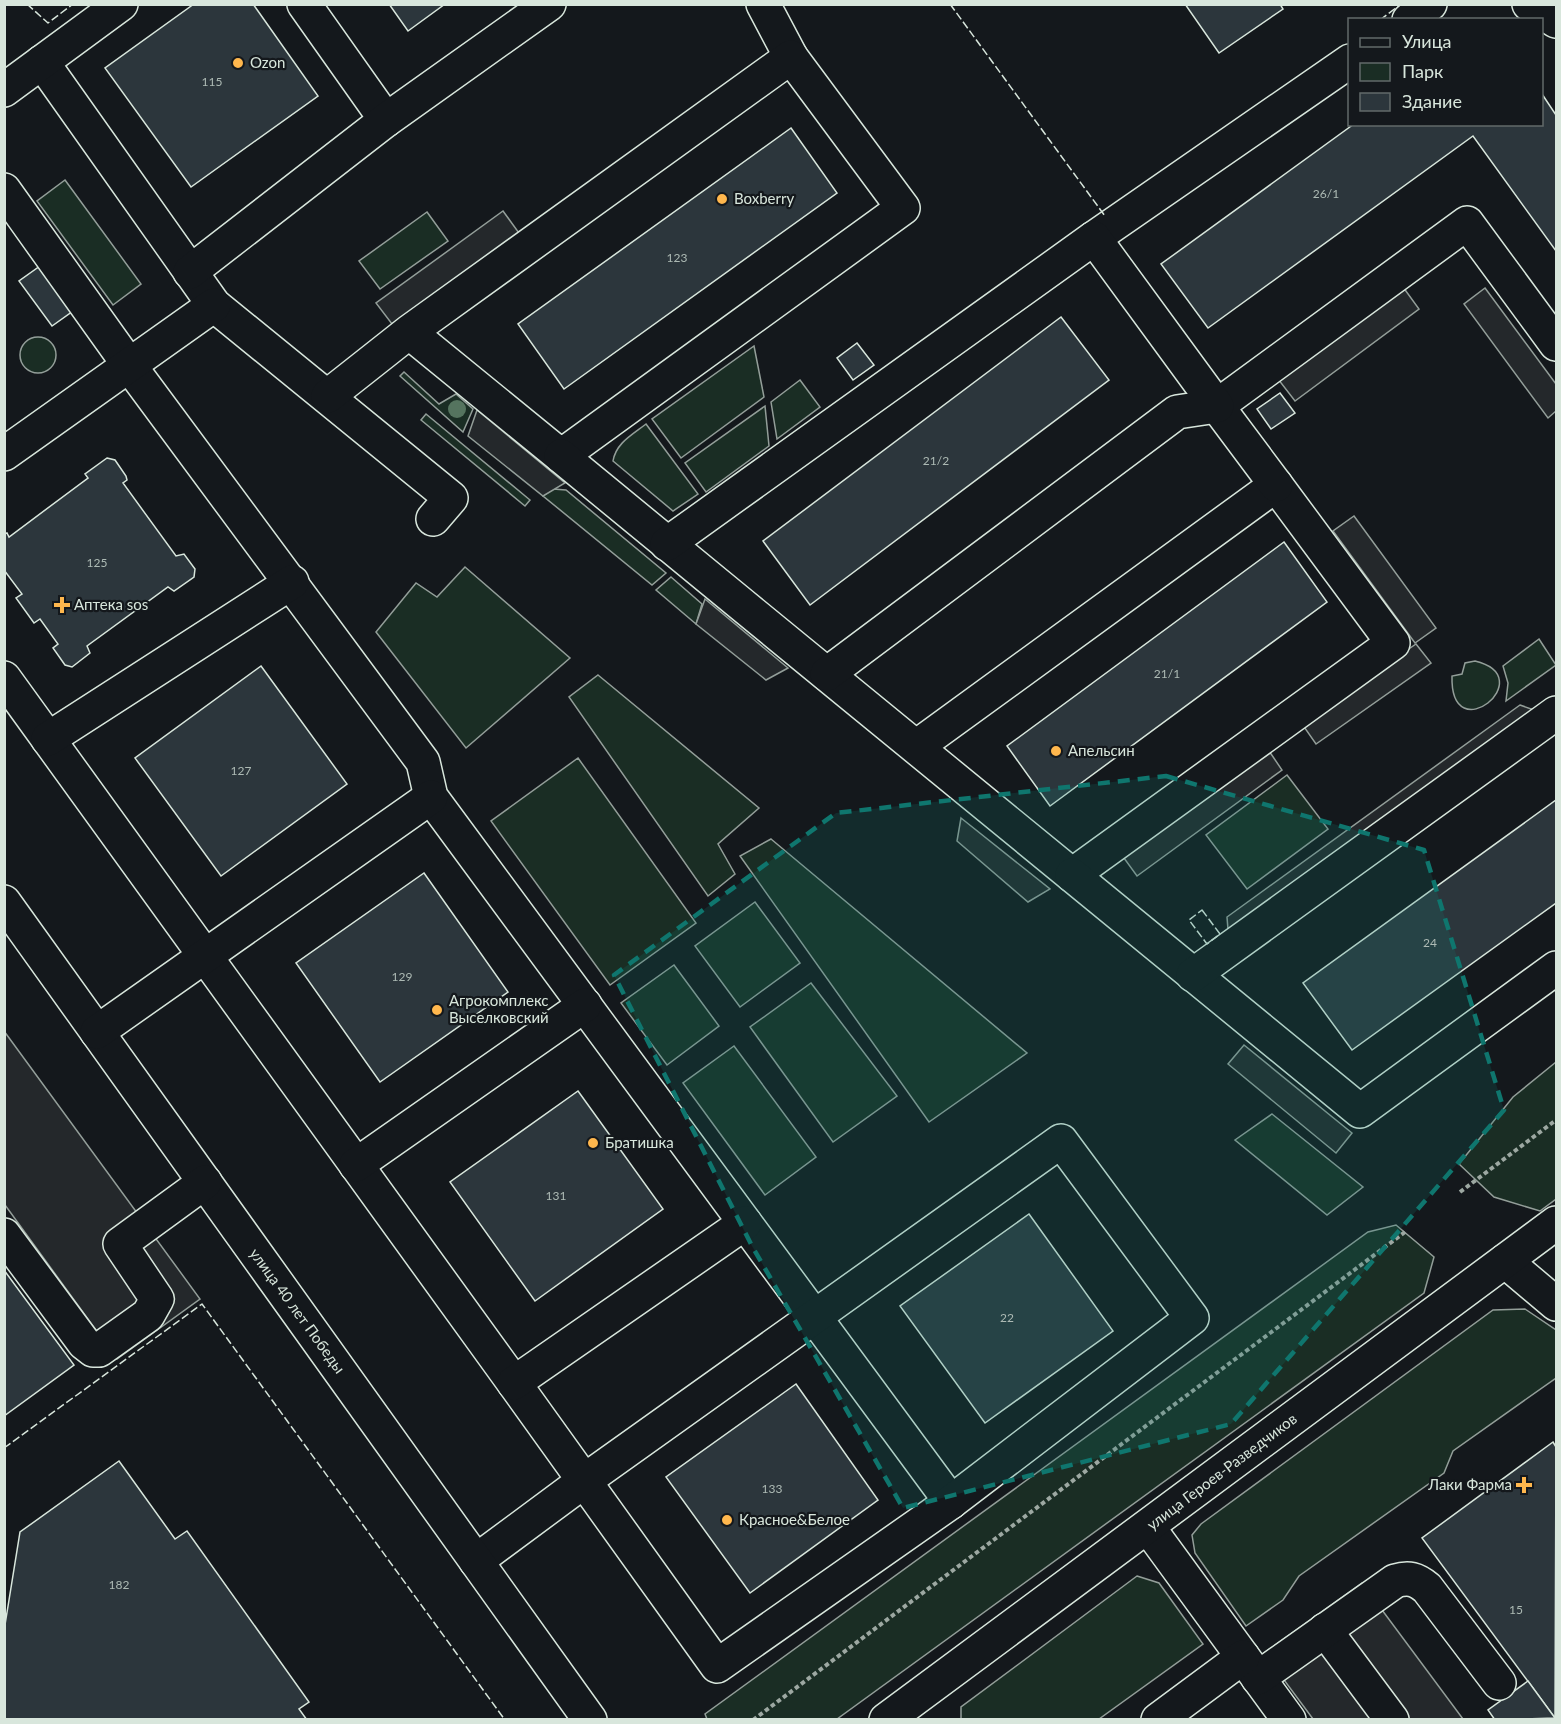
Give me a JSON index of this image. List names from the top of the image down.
{
  "streets": {
    "street": ["улица 40 лет Победы", "улица Героев-Разведчиков"]
  },
  "places": {
    "other": [
      "Ozon",
      "Boxberry",
      "Апельсин",
      "Агрокомплекс Выселковский",
      "Братишка",
      "Красное&Белое"
    ],
    "health": ["Аптека sos", "Лаки Фарма"]
  },
  "house_numbers": [
    "115",
    "26/1",
    "123",
    "21/2",
    "125",
    "21/1",
    "127",
    "24",
    "129",
    "131",
    "22",
    "133",
    "182",
    "15"
  ],
  "legend": ["Улица", "Парк", "Здание"]
}
